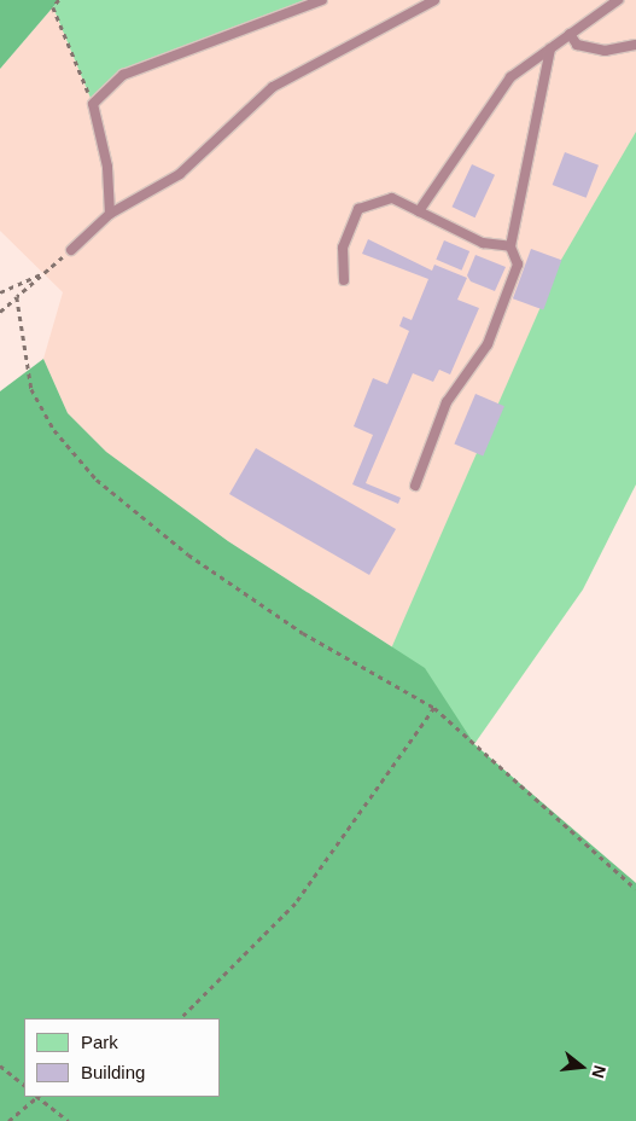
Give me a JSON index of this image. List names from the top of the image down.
{
  "legend": ["Park", "Building"],
  "north": "right"
}
